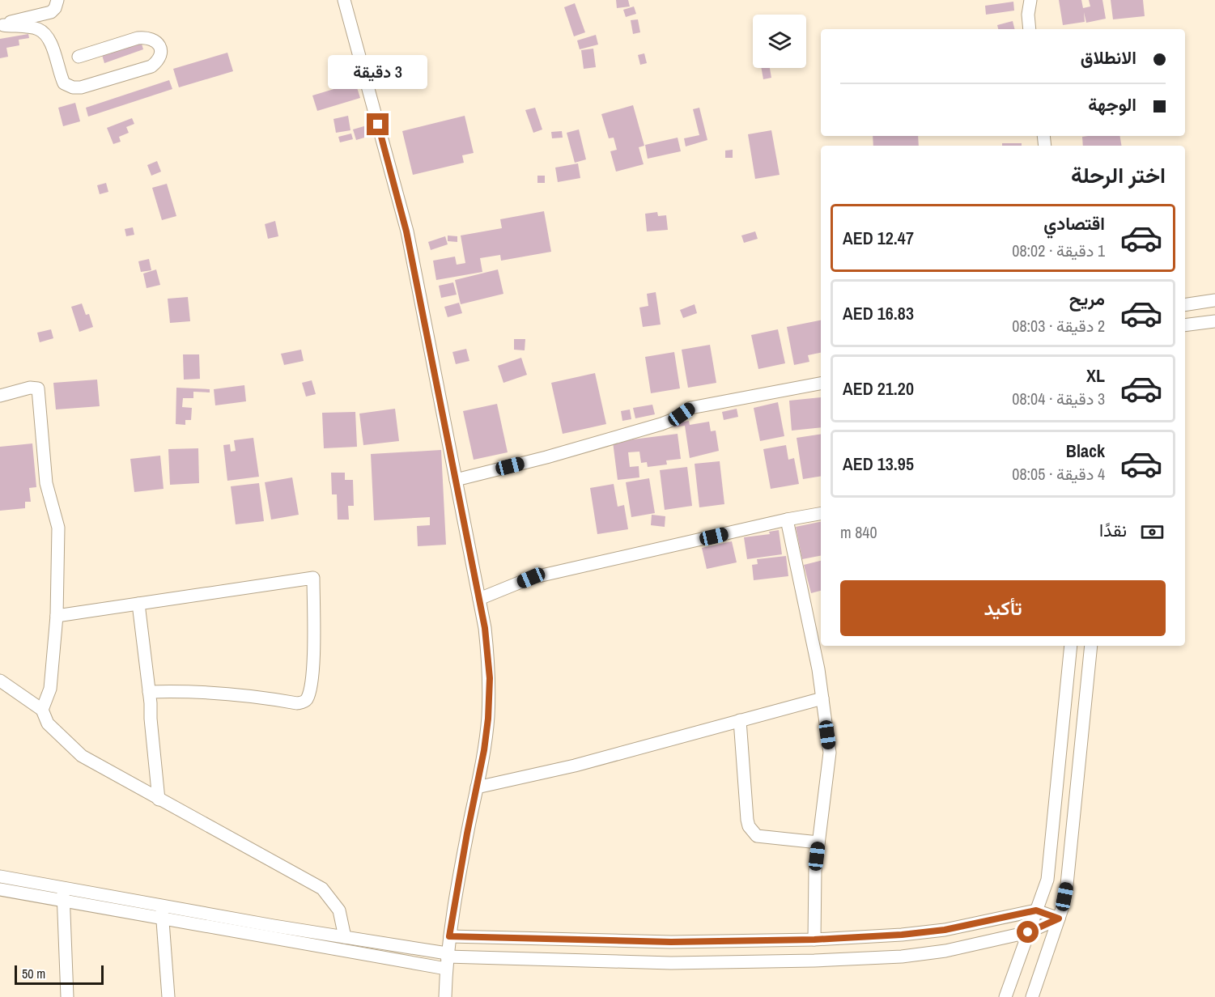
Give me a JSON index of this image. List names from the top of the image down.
{
  "scale_bar": "50 m",
  "page": {
    "banner": ["الانطلاق", "الوجهة"],
    "bubble": "3 دقيقة",
    "heading": "اختر الرحلة",
    "list": [
      {
        "name": "اقتصادي",
        "note": "1 دقيقة · 08:02",
        "value": "AED 12.47"
      },
      {
        "name": "مريح",
        "note": "2 دقيقة · 08:03",
        "value": "AED 16.83"
      },
      {
        "name": "XL",
        "note": "3 دقيقة · 08:04",
        "value": "AED 21.20"
      },
      {
        "name": "Black",
        "note": "4 دقيقة · 08:05",
        "value": "AED 13.95"
      }
    ],
    "pay": ["نقدًا", "840 m"],
    "buttons": "تأكيد",
    "scale": "50 m"
  }
}
